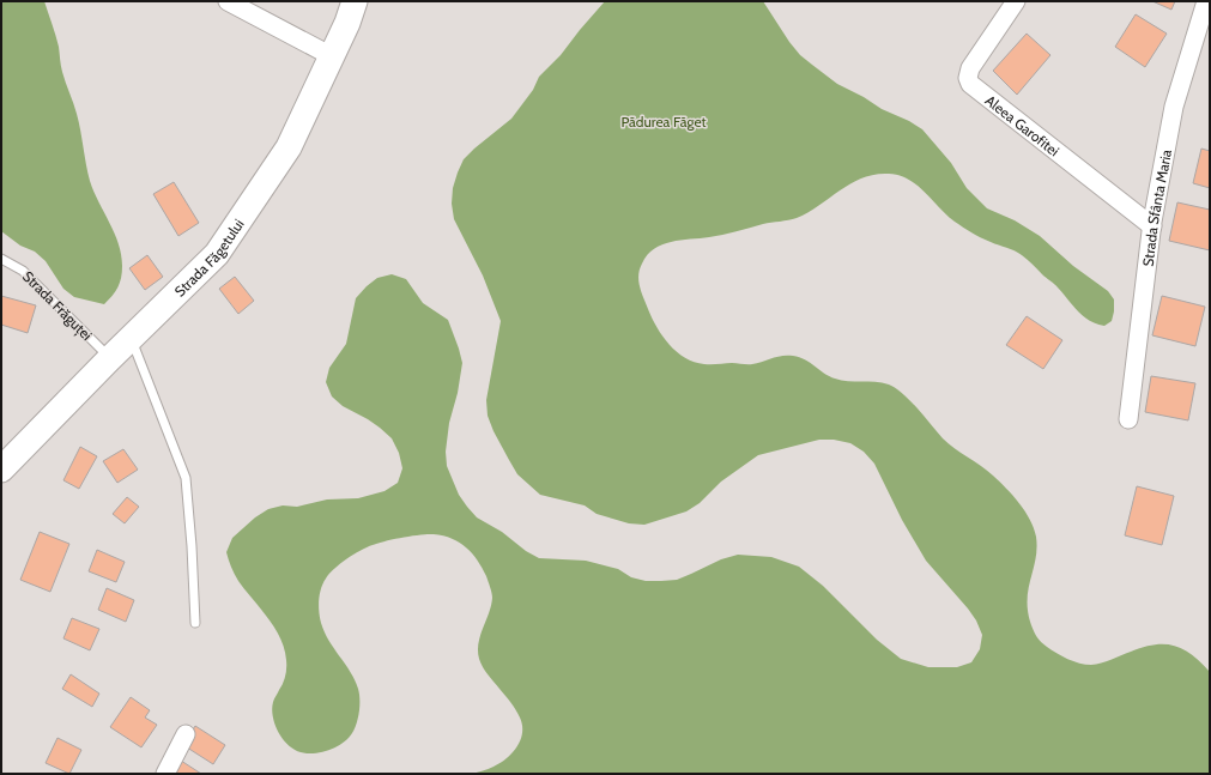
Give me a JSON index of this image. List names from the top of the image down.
{
  "streets": {
    "main road": ["Strada Făgetului"],
    "street": ["Aleea Garofitei", "Strada Sfânta Maria"],
    "lane": ["Strada Frăguței"]
  },
  "crossings": [
    ["Aleea Garofitei", "Strada Sfânta Maria"],
    ["Strada Făgetului", "Strada Frăguței"]
  ],
  "parks": ["Pădurea Făget"]
}
